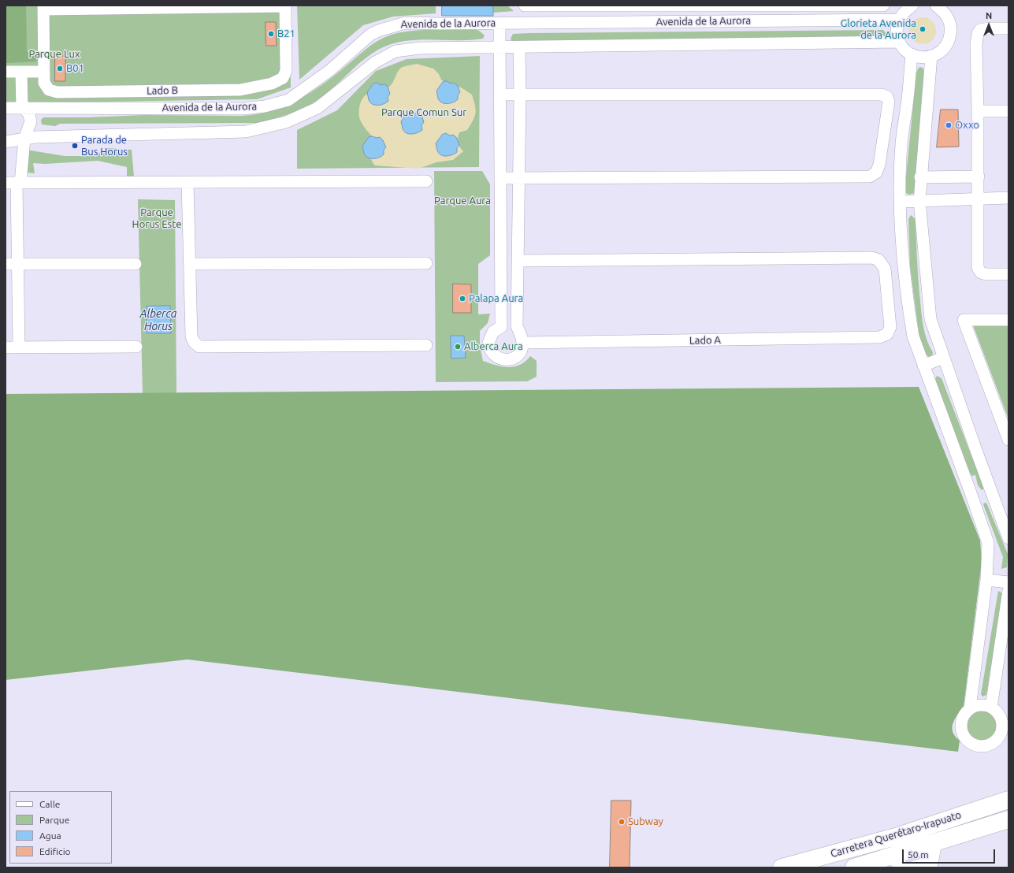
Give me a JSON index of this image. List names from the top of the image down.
{
  "streets": {
    "highway": ["Carretera Querétaro-Irapuato"],
    "street": ["Avenida de la Aurora", "Lado B", "Lado A"]
  },
  "water": ["Alberca Horus"],
  "parks": [
    "Parque Lux",
    "Parque Comun Sur",
    "Parque Aura",
    "Parque Horus Este"
  ],
  "places": [
    "Glorieta Avenida de la Aurora",
    "B21",
    "B01",
    "Oxxo",
    "Parada de Bus Horus",
    "Palapa Aura",
    "Alberca Aura",
    "Subway"
  ],
  "legend": [
    "Calle",
    "Parque",
    "Agua",
    "Edificio"
  ],
  "scale_bar": "50 m",
  "north": "top"
}
